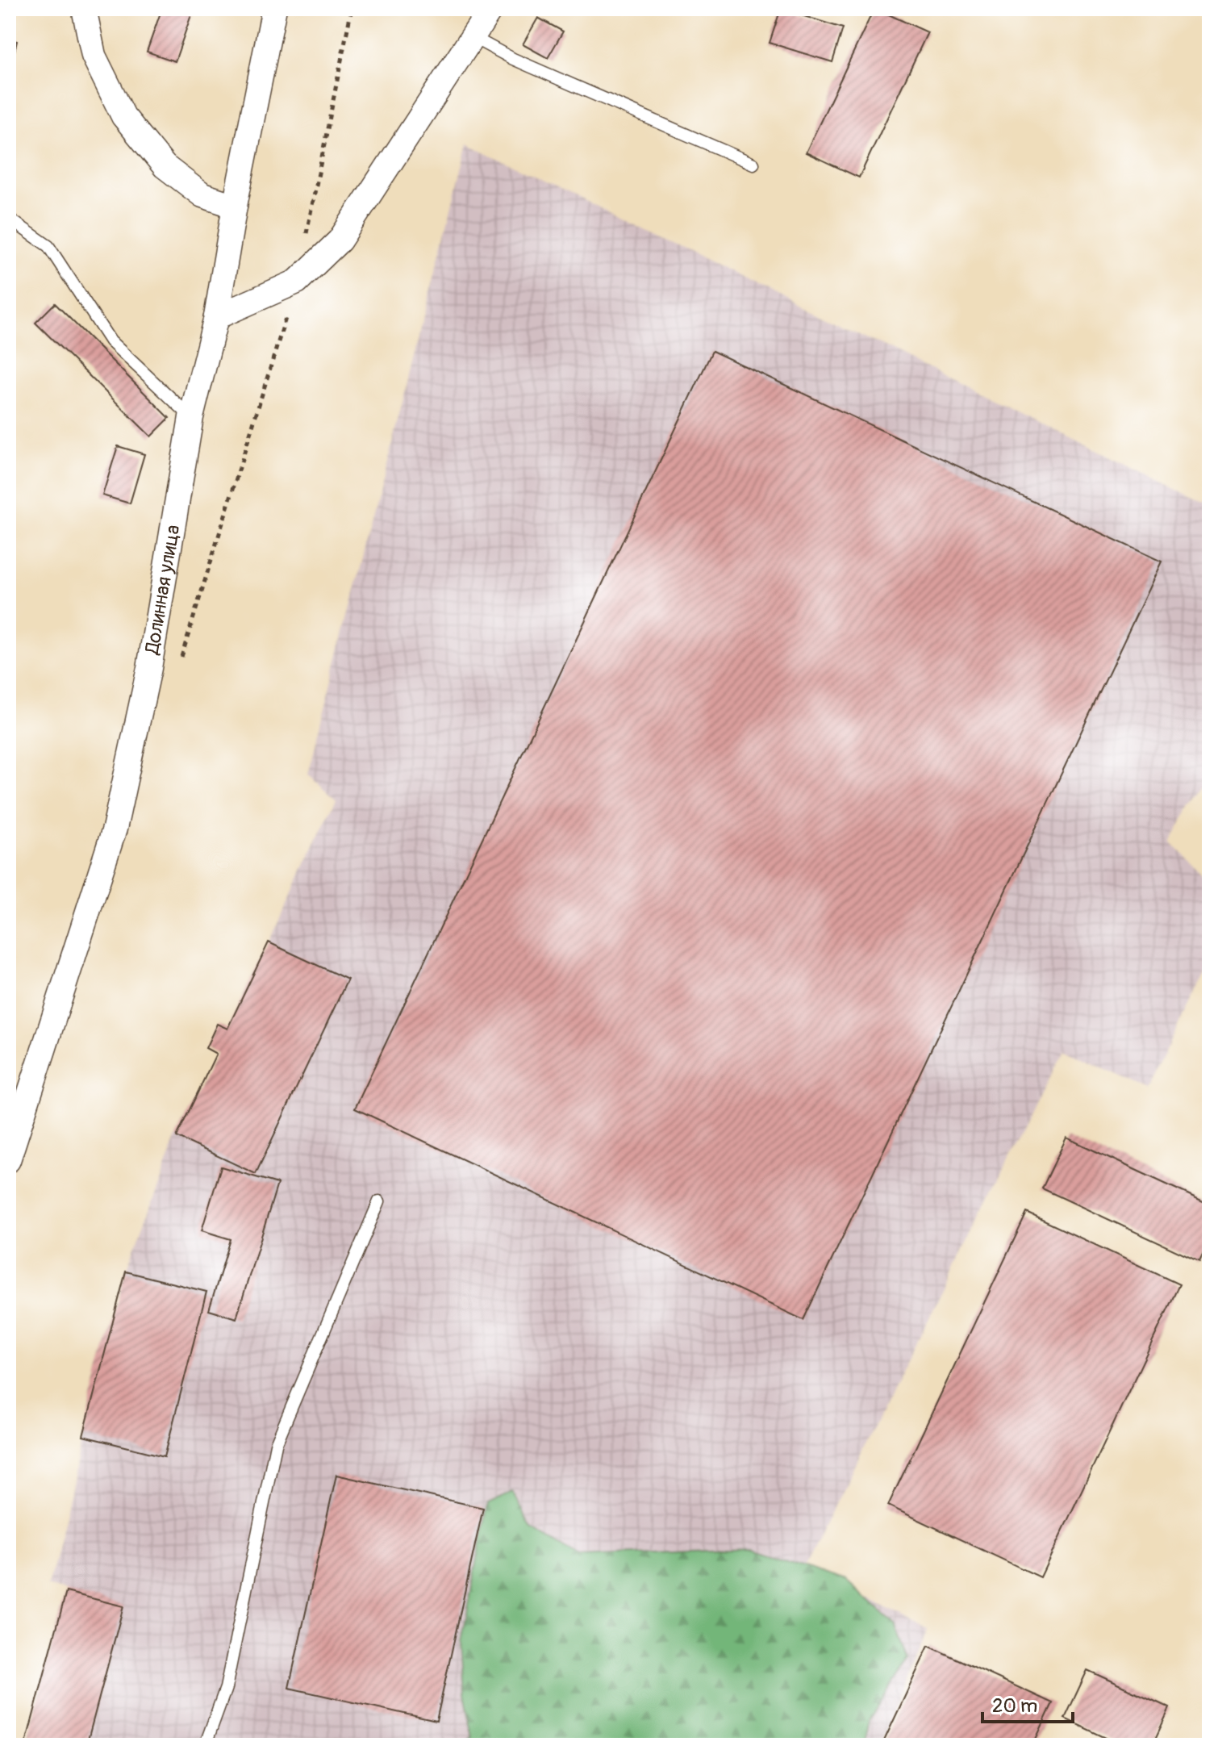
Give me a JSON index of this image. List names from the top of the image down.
{
  "streets": {
    "street": ["Долинная улица"]
  },
  "scale_bar": "20 m"
}
